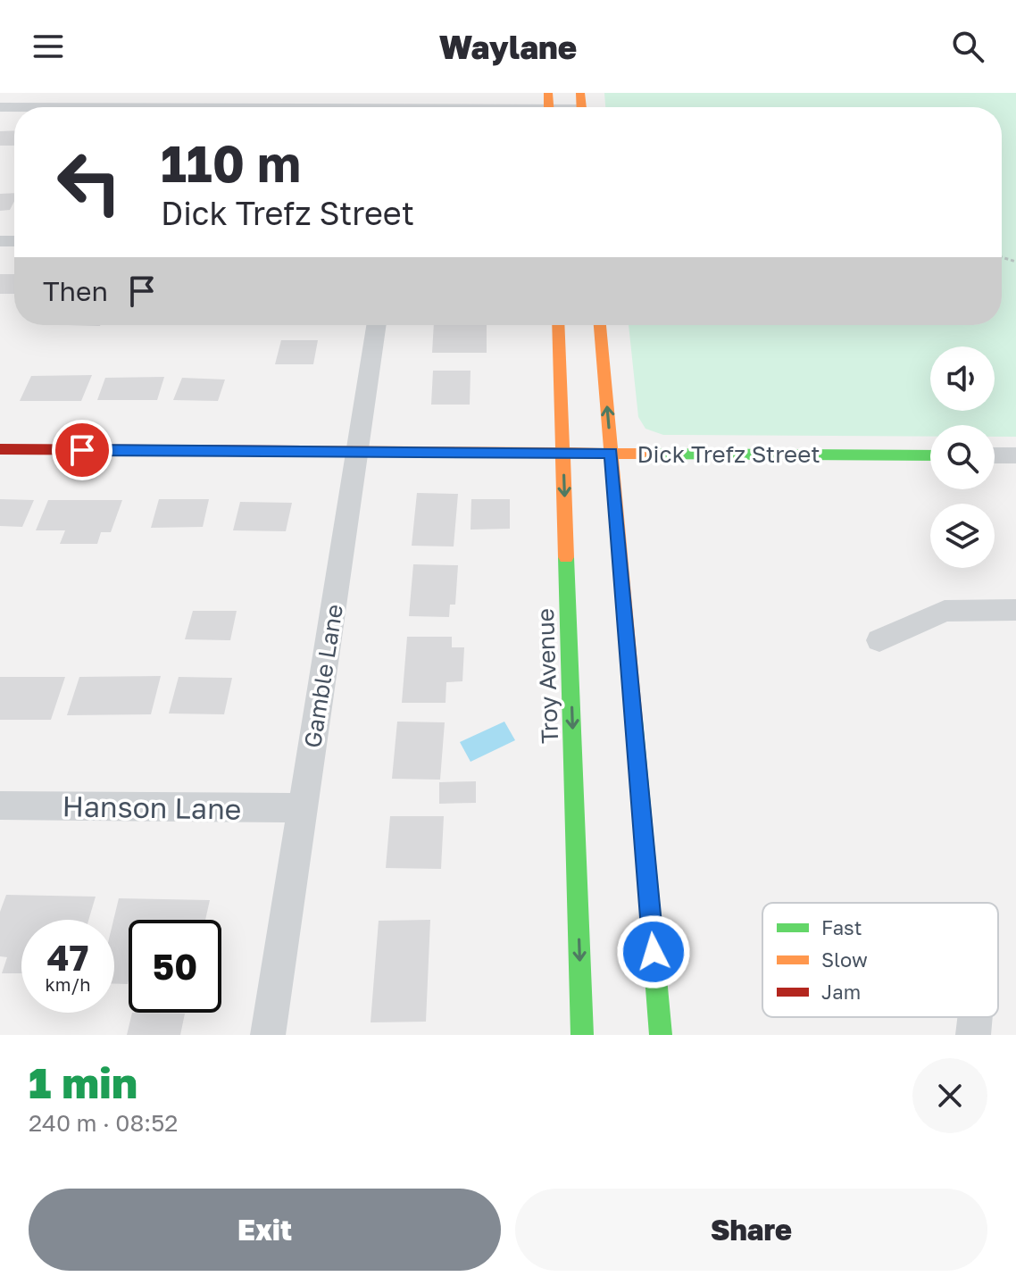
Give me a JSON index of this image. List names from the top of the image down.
{
  "streets": {
    "main road": ["Dick Trefz Street", "Troy Avenue"],
    "street": ["Gamble Lane", "Hanson Lane"]
  },
  "crossings": [
    ["Dick Trefz Street", "Gamble Lane"],
    ["Dick Trefz Street", "Troy Avenue"],
    ["Gamble Lane", "Hanson Lane"]
  ],
  "legend": ["Fast", "Slow", "Jam"],
  "page": {
    "header": "Waylane",
    "turn": ["110 m", "Dick Trefz Street"],
    "then": "Then",
    "speed": "47 km/h",
    "limit": "50",
    "heading": ["1 min", "240 m · 08:52"],
    "buttons": ["Exit", "Share"]
  }
}
